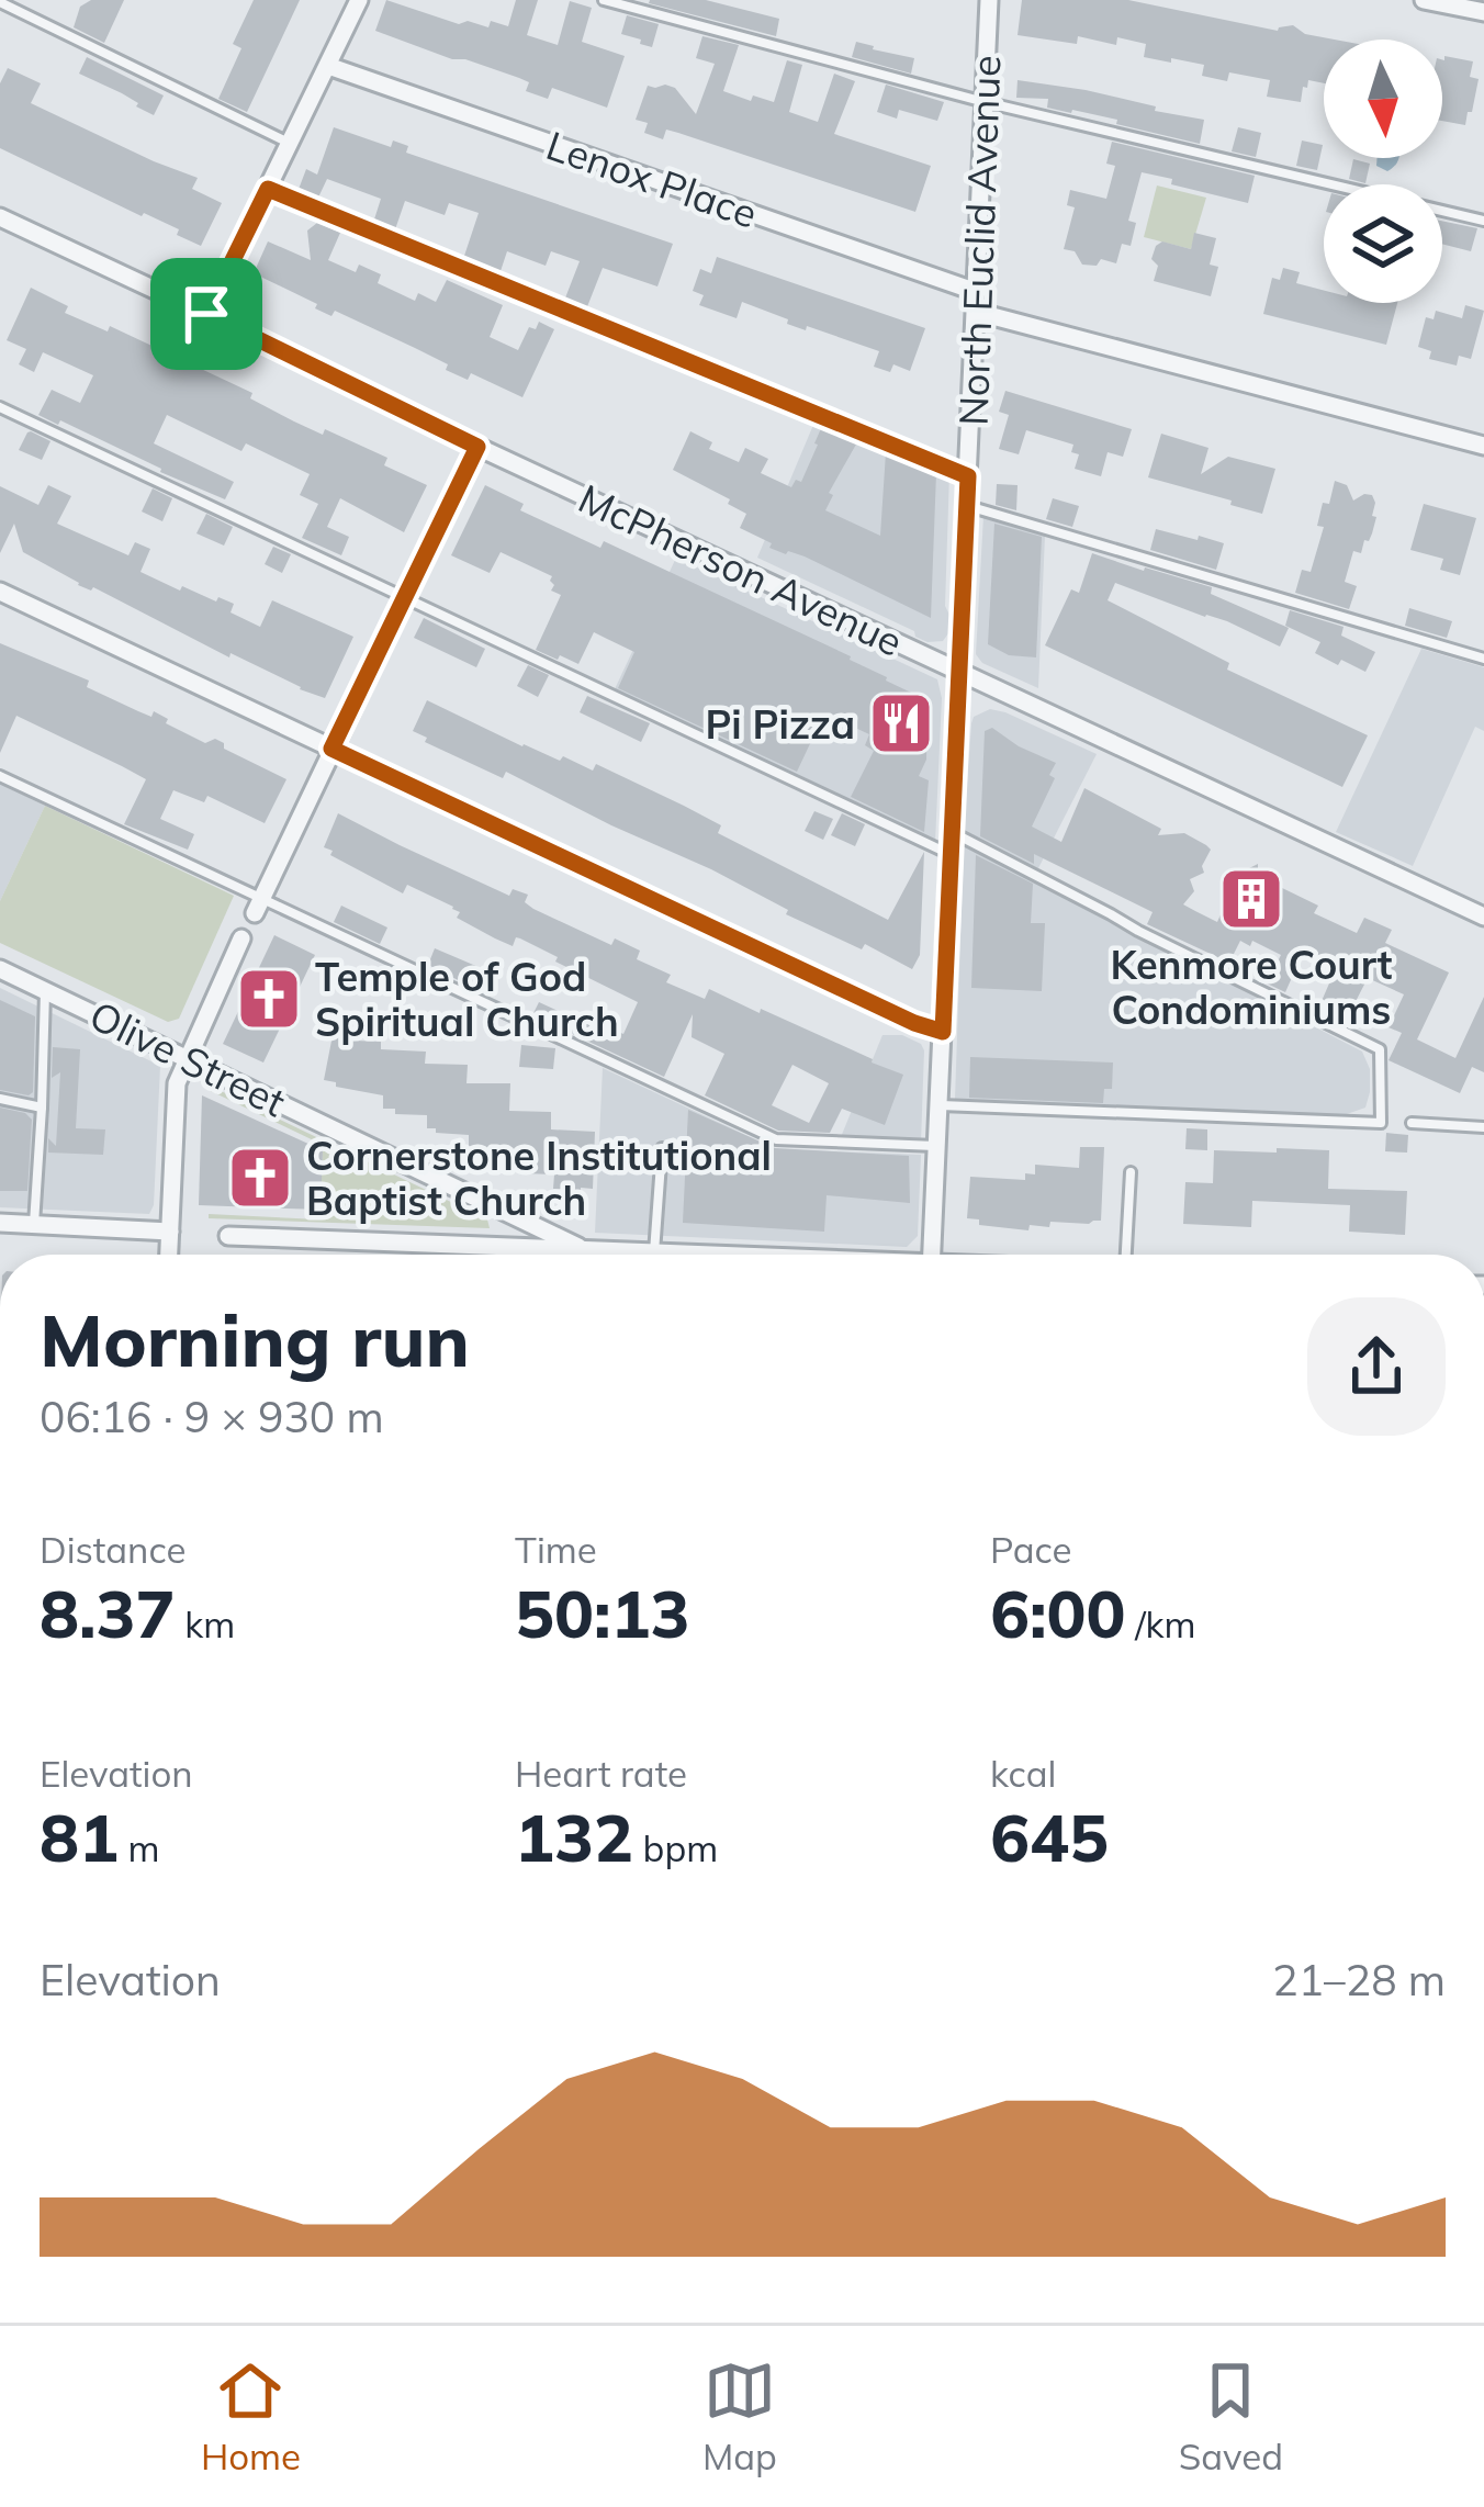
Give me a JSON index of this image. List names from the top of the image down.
{
  "streets": {
    "street": [
      "Lenox Place",
      "North Euclid Avenue",
      "McPherson Avenue",
      "Olive Street"
    ]
  },
  "crossings": [
    ["Lenox Place", "North Euclid Avenue"],
    ["North Euclid Avenue", "McPherson Avenue"]
  ],
  "places": {
    "restaurant": ["Pi Pizza"],
    "building": ["Kenmore Court Condominiums"],
    "church": ["Temple of God Spiritual Church", "Cornerstone Institutional Baptist Church"]
  },
  "north": "bottom",
  "page": {
    "heading": ["Morning run", "06:16 · 9 × 930 m"],
    "stats": [
      ["Distance", "8.37 km"],
      ["Time", "50:13"],
      ["Pace", "6:00 /km"],
      ["Elevation", "81 m"],
      ["Heart rate", "132 bpm"],
      ["kcal", "645"]
    ],
    "chart": ["Elevation", "21–28 m"],
    "tabs": ["Home", "Map", "Saved"]
  }
}
